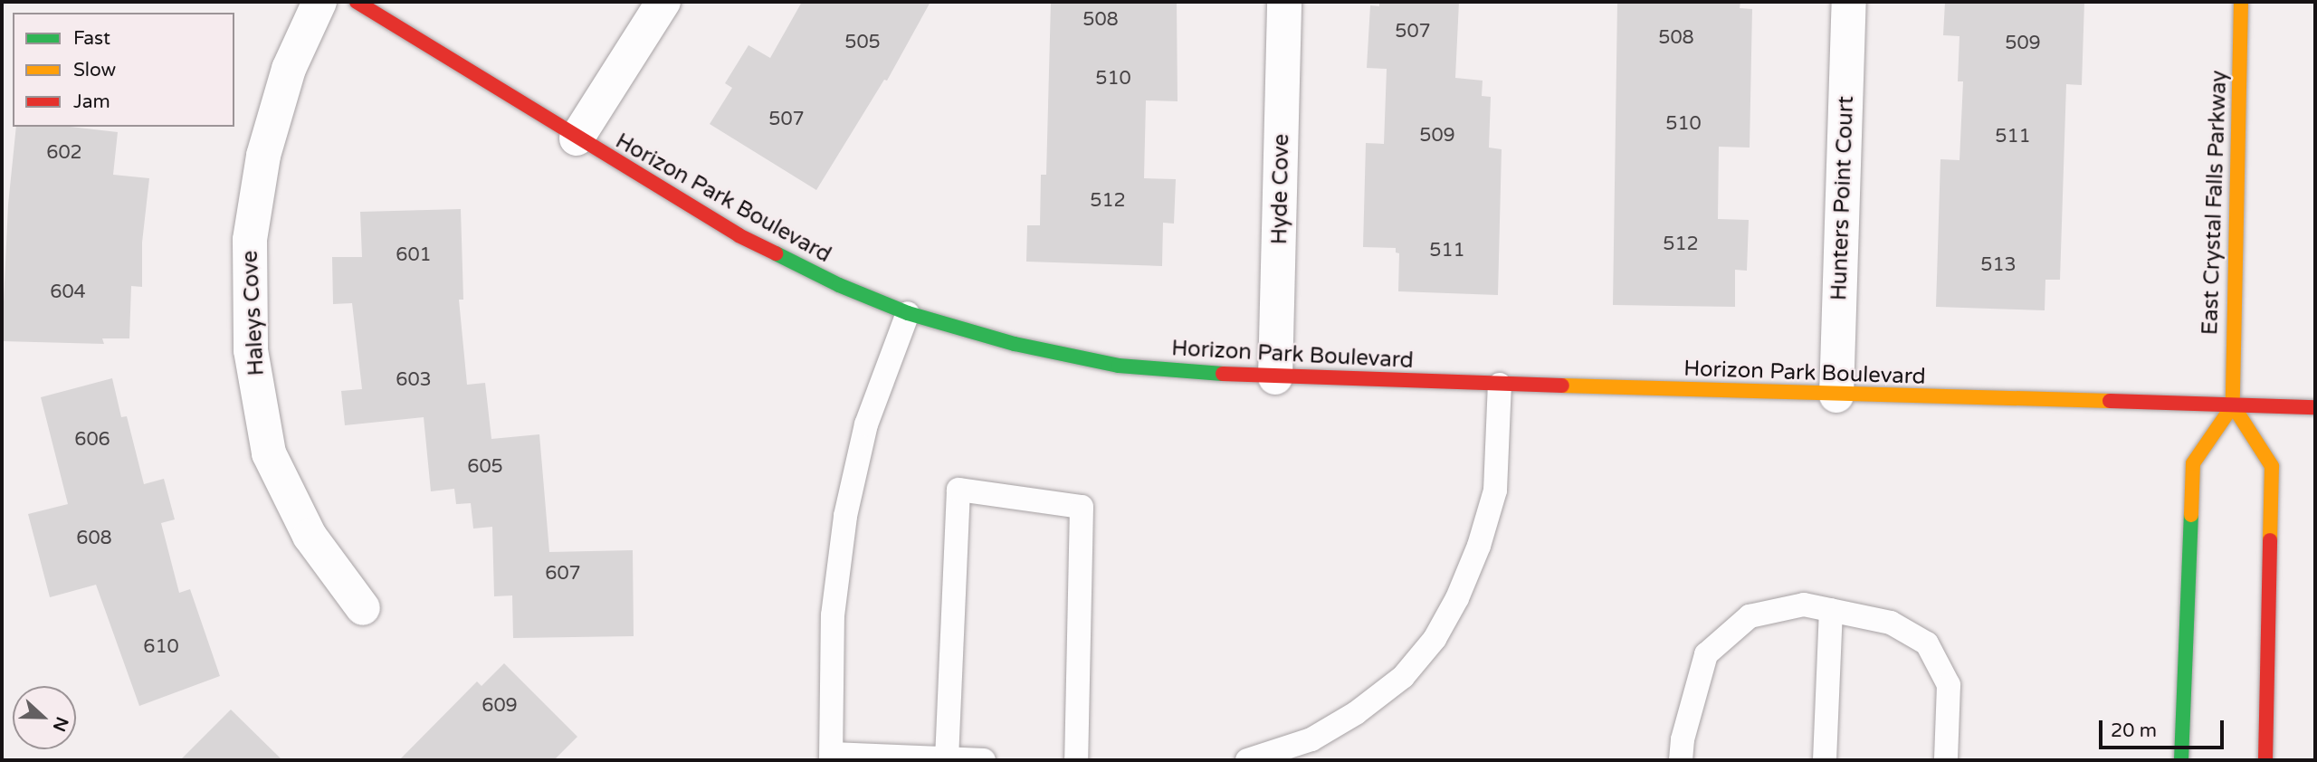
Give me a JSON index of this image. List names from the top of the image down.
{
  "streets": {
    "street": [
      "Hyde Cove",
      "Horizon Park Boulevard",
      "Hunters Point Court",
      "East Crystal Falls Parkway",
      "Haleys Cove"
    ]
  },
  "crossings": [
    ["Hyde Cove", "Horizon Park Boulevard"],
    ["Horizon Park Boulevard", "Hunters Point Court"],
    ["Horizon Park Boulevard", "East Crystal Falls Parkway"]
  ],
  "house_numbers": [
    "508",
    "507",
    "508",
    "505",
    "509",
    "510",
    "507",
    "510",
    "509",
    "511",
    "602",
    "512",
    "512",
    "511",
    "601",
    "513",
    "604",
    "603",
    "606",
    "605",
    "608",
    "607",
    "610",
    "609"
  ],
  "legend": ["Fast", "Slow", "Jam"],
  "scale_bar": "20 m",
  "north": "right"
}
